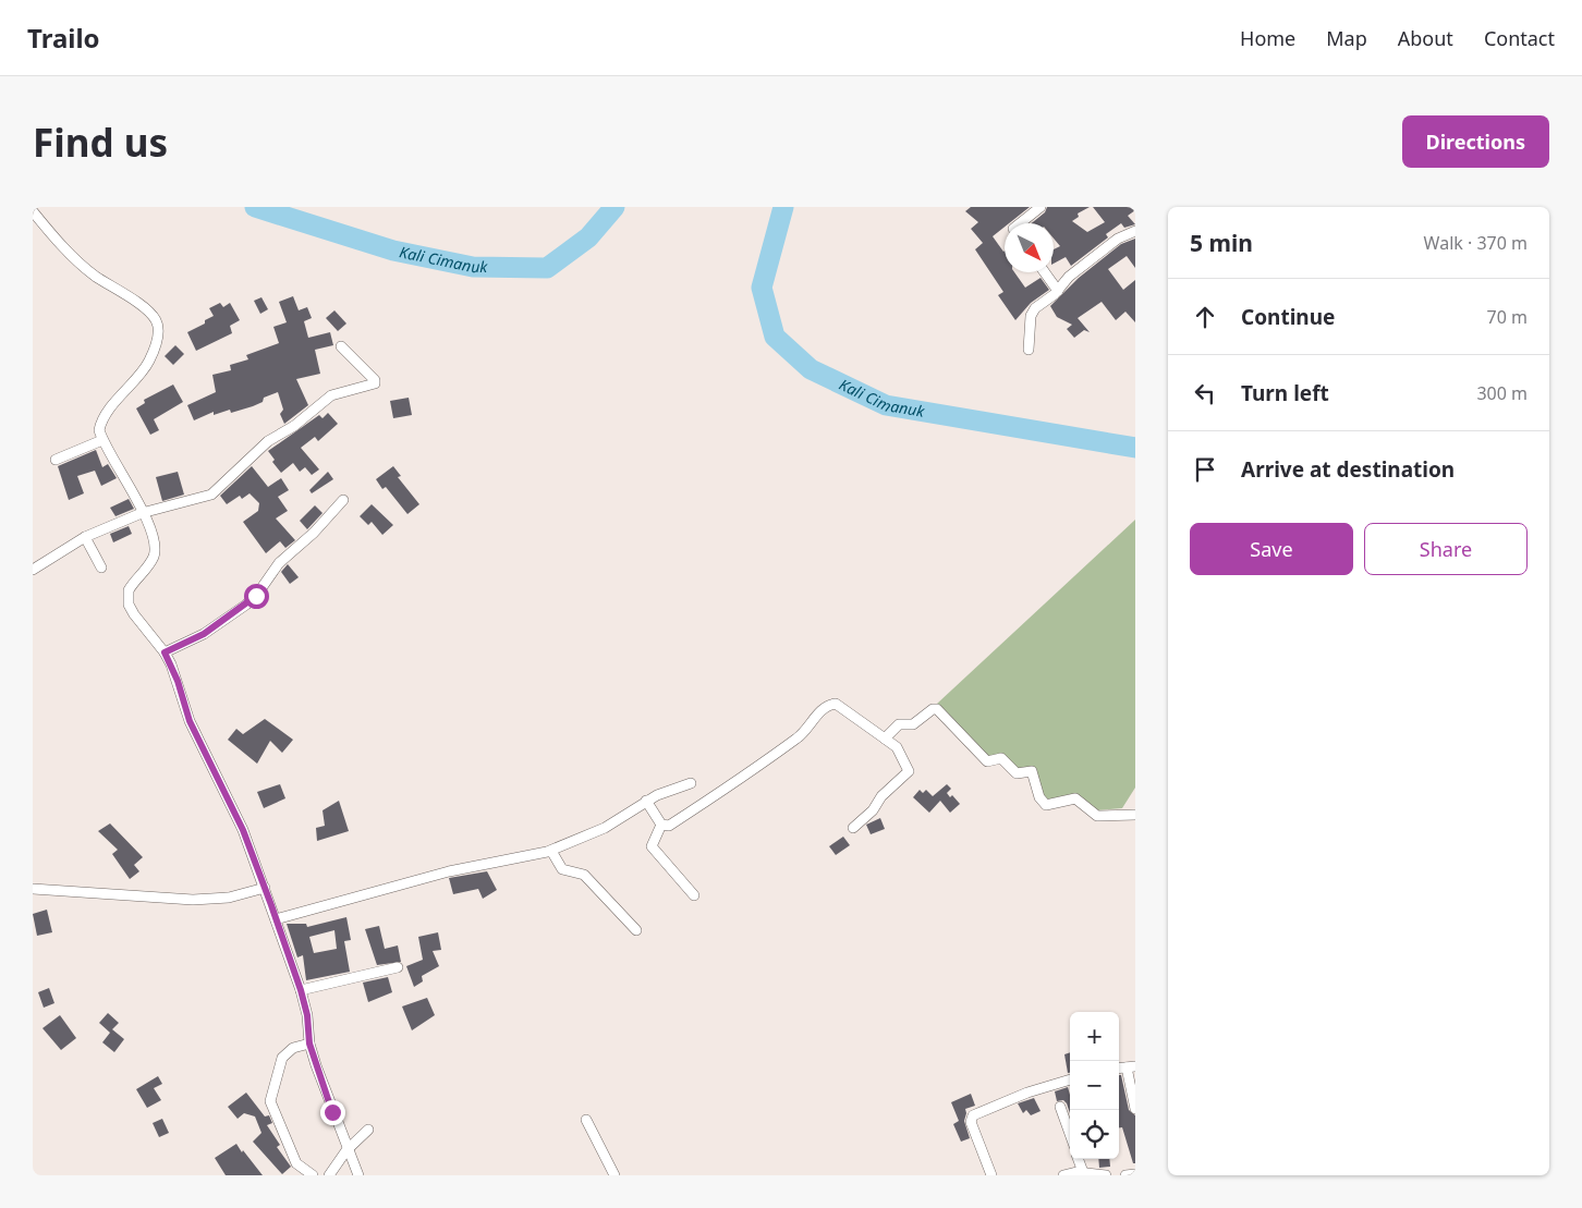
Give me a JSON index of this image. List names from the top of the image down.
{
  "water": ["Kali Cimanuk"],
  "north": "bottom right",
  "page": {
    "header": "Trailo",
    "nav": [
      "Home",
      "Map",
      "About",
      "Contact"
    ],
    "buttons": [
      "Directions",
      ["Save", "Share"]
    ],
    "title": "Find us",
    "heading": ["5 min", "Walk · 370 m"],
    "list": [
      ["Continue", "70 m"],
      ["Turn left", "300 m"],
      "Arrive at destination"
    ],
    "map_buttons": ["+", "−"]
  }
}
